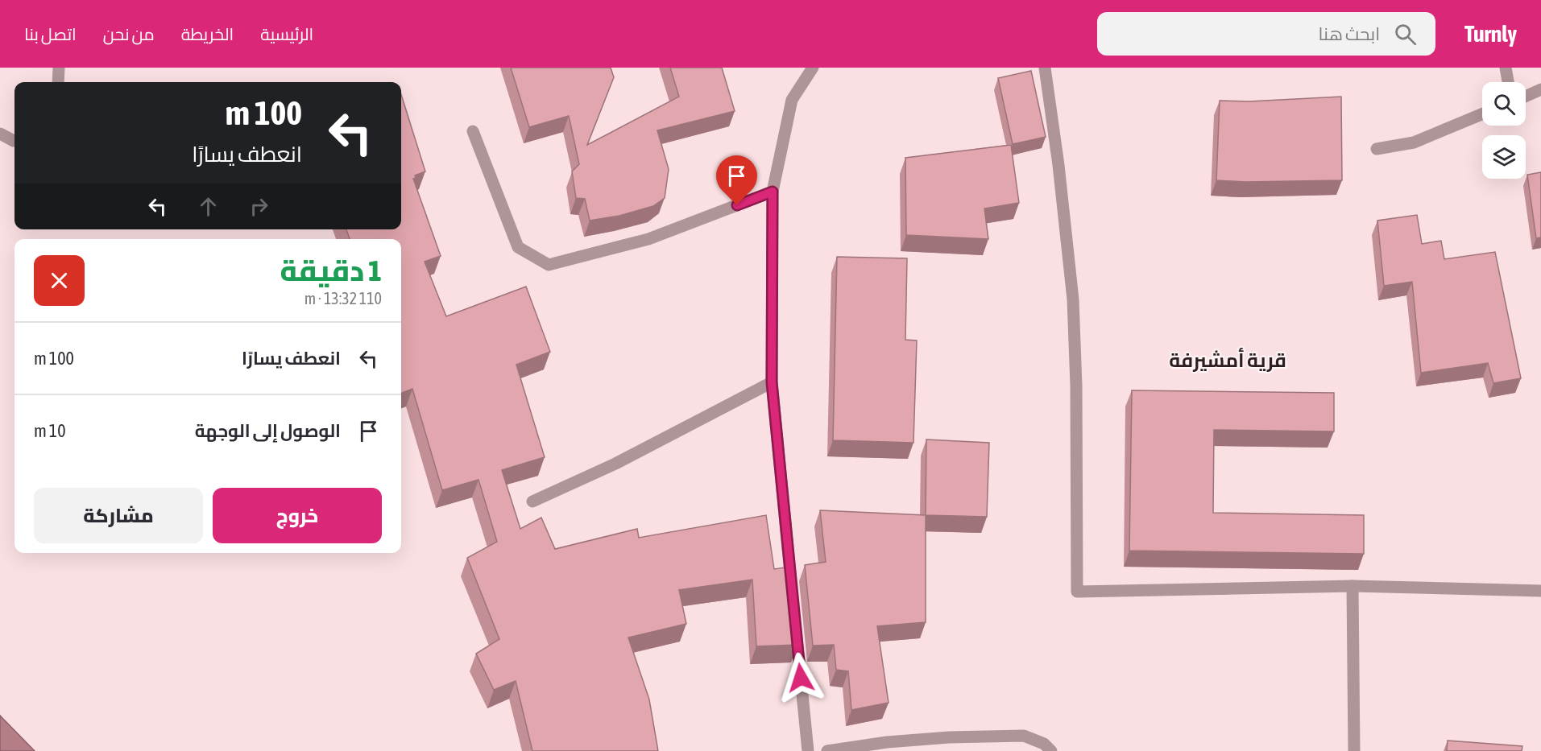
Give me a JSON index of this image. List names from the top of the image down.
{
  "districts": ["قرية أمشيرفة"],
  "page": {
    "header": "Turnly",
    "search": "ابحث هنا",
    "nav": [
      "الرئيسية",
      "الخريطة",
      "من نحن",
      "اتصل بنا"
    ],
    "turn": ["100 m", "انعطف يسارًا"],
    "heading": ["1 دقيقة", "110 m · 13:32"],
    "list": [
      {
        "name": "انعطف يسارًا",
        "value": "100 m"
      },
      {
        "name": "الوصول إلى الوجهة",
        "value": "10 m"
      }
    ],
    "buttons": ["خروج", "مشاركة"]
  }
}
